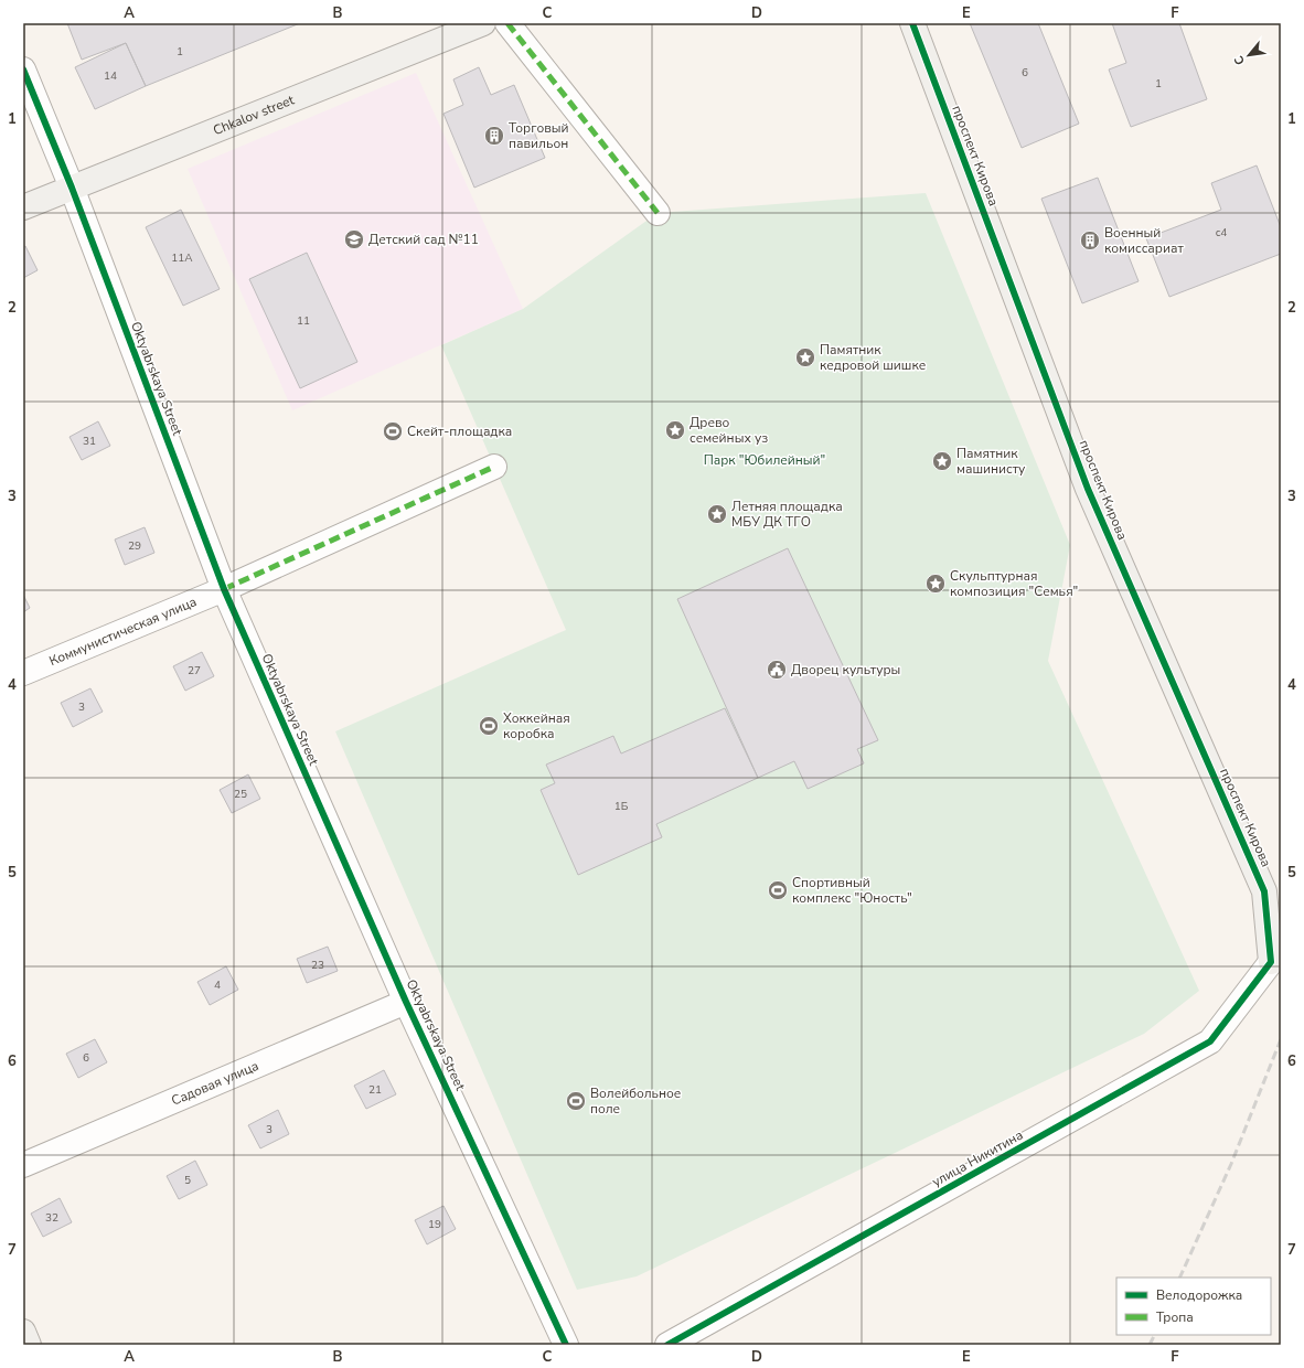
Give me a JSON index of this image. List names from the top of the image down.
{
  "streets": {
    "street": [
      "Chkalov street",
      "проспект Кирова",
      "Oktyabrskaya Street",
      "Коммунистическая улица",
      "Садовая улица",
      "улица Никитина"
    ]
  },
  "crossings": [
    ["Chkalov street", "Oktyabrskaya Street"],
    ["проспект Кирова", "улица Никитина"],
    ["Oktyabrskaya Street", "Коммунистическая улица"],
    ["Oktyabrskaya Street", "Садовая улица"]
  ],
  "parks": ["Парк \"Юбилейный\""],
  "places": {
    "building": ["Торговый павильон", "Военный комиссариат"],
    "school or university": ["Детский сад №11"],
    "place": [
      "Памятник кедровой шишке",
      "Древо семейных уз",
      "Памятник машинисту",
      "Летняя площадка МБУ ДК ТГО",
      "Скульптурная композиция \"Семья\""
    ],
    "sports": [
      "Скейт-площадка",
      "Хоккейная коробка",
      "Спортивный комплекс \"Юность\"",
      "Волейбольное поле"
    ],
    "public building": ["Дворец культуры"]
  },
  "house_numbers": [
    "1",
    "6",
    "14",
    "1",
    "с4",
    "11А",
    "11",
    "31",
    "29",
    "27",
    "3",
    "25",
    "1Б",
    "23",
    "4",
    "6",
    "21",
    "3",
    "5",
    "32",
    "19"
  ],
  "legend": ["Велодорожка", "Тропа"],
  "north": "bottom left",
  "grid": {
    "columns": [
      "A",
      "B",
      "C",
      "D",
      "E",
      "F"
    ],
    "rows": [
      "1",
      "2",
      "3",
      "4",
      "5",
      "6",
      "7"
    ]
  }
}
